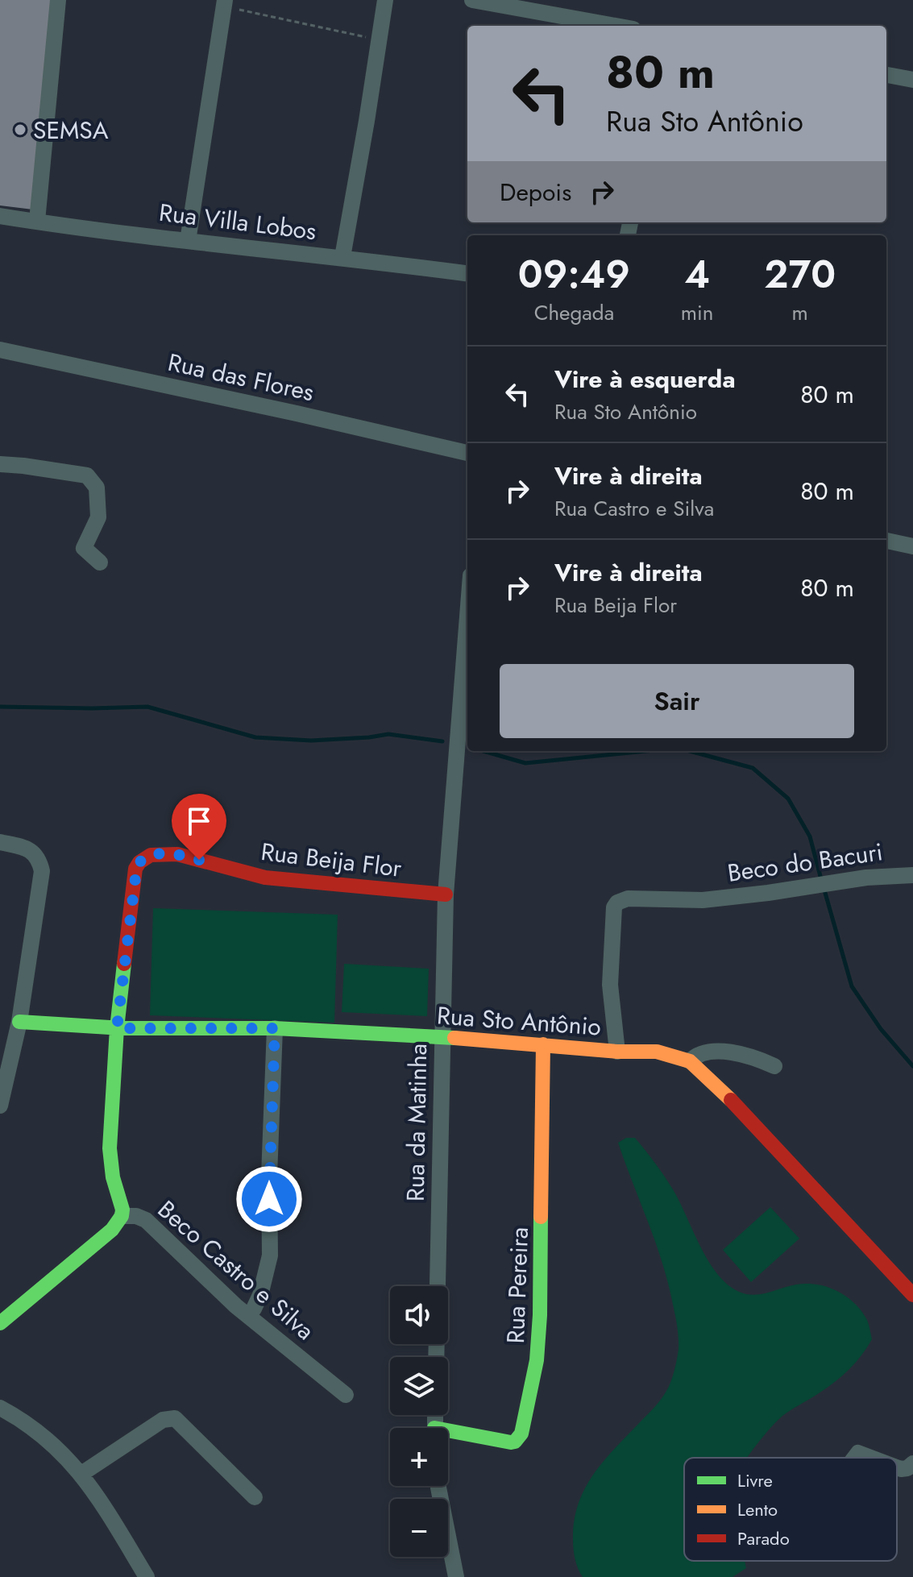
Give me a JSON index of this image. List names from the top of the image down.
{
  "streets": {
    "street": [
      "Rua Villa Lobos",
      "Rua das Flores",
      "Rua Beija Flor",
      "Beco do Bacuri",
      "Rua Sto Antônio",
      "Rua da Matinha",
      "Beco Castro e Silva",
      "Rua Pereira"
    ]
  },
  "crossings": [
    ["Rua Beija Flor", "Rua Sto Antônio"],
    ["Rua Beija Flor", "Rua da Matinha"],
    ["Beco do Bacuri", "Rua Sto Antônio"],
    ["Rua Sto Antônio", "Rua da Matinha"],
    ["Rua Sto Antônio", "Rua Pereira"]
  ],
  "places": ["SEMSA"],
  "legend": ["Livre", "Lento", "Parado"],
  "page": {
    "turn": ["80 m", "Rua Sto Antônio"],
    "then": "Depois",
    "eta": [
      "09:49",
      "Chegada",
      "4",
      "min",
      "270",
      "m"
    ],
    "list": [
      {
        "name": "Vire à esquerda",
        "note": "Rua Sto Antônio",
        "value": "80 m"
      },
      {
        "name": "Vire à direita",
        "note": "Rua Castro e Silva",
        "value": "80 m"
      },
      {
        "name": "Vire à direita",
        "note": "Rua Beija Flor",
        "value": "80 m"
      }
    ],
    "buttons": "Sair",
    "map_buttons": ["+", "−"]
  }
}
